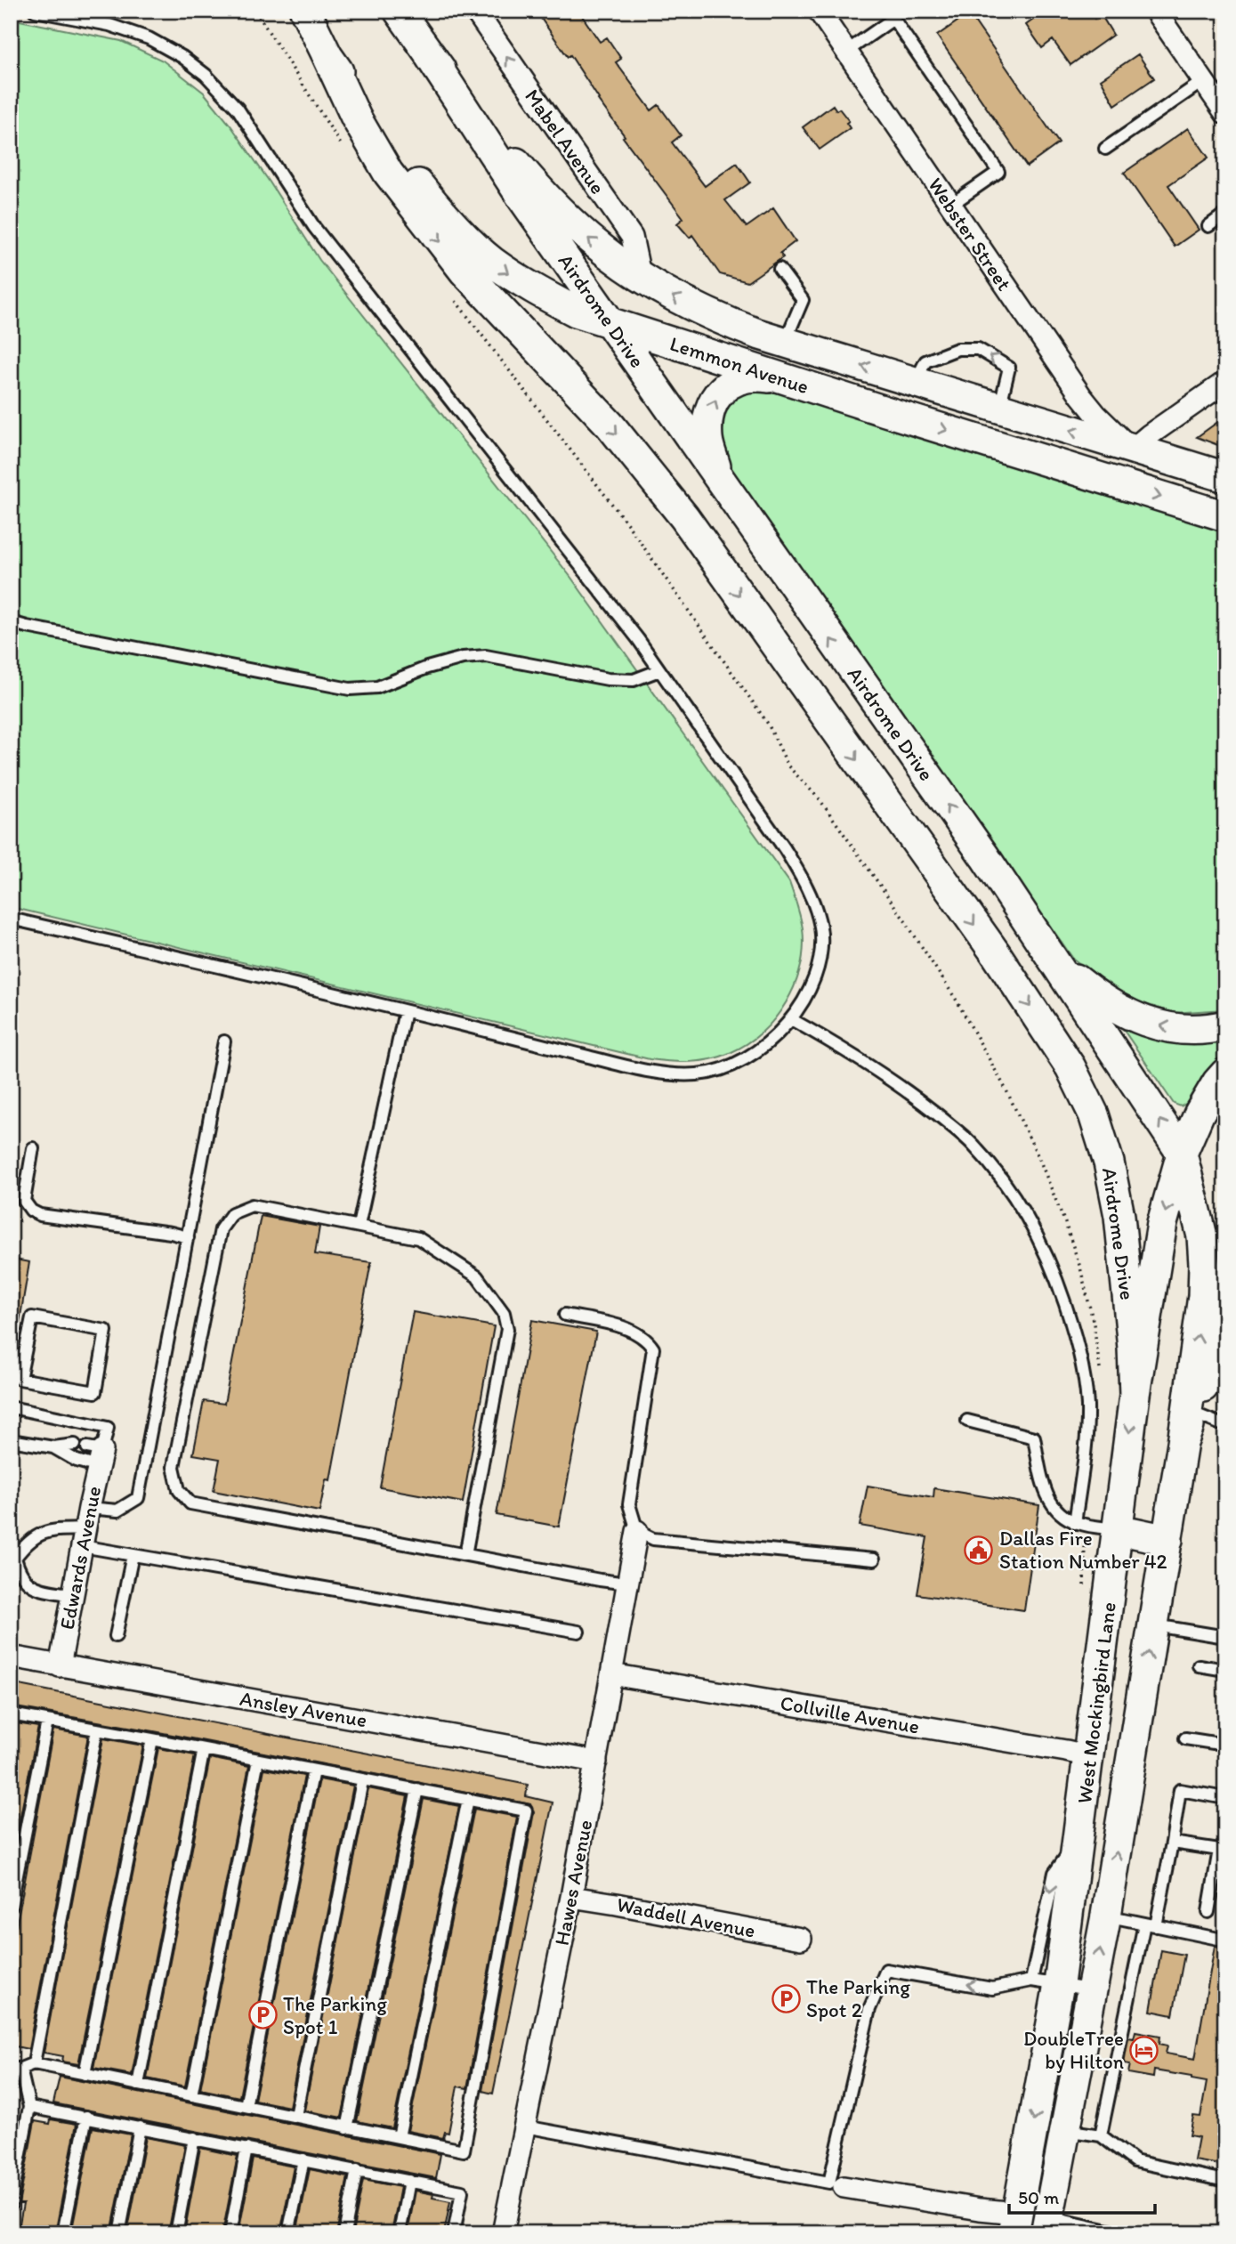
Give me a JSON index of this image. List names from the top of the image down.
{
  "streets": {
    "main road": ["Airdrome Drive", "Lemmon Avenue", "West Mockingbird Lane"],
    "street": [
      "Mabel Avenue",
      "Webster Street",
      "Edwards Avenue",
      "Ansley Avenue",
      "Collville Avenue",
      "Hawes Avenue",
      "Waddell Avenue"
    ]
  },
  "crossings": [
    ["Mabel Avenue", "Lemmon Avenue"],
    ["Webster Street", "Lemmon Avenue"],
    ["Airdrome Drive", "Lemmon Avenue"],
    ["Airdrome Drive", "West Mockingbird Lane"],
    ["Edwards Avenue", "Ansley Avenue"],
    ["West Mockingbird Lane", "Collville Avenue"],
    ["Ansley Avenue", "Hawes Avenue"],
    ["Collville Avenue", "Hawes Avenue"],
    ["Hawes Avenue", "Waddell Avenue"]
  ],
  "one_way": ["Mabel Avenue"],
  "places": {
    "public building": ["Dallas Fire Station Number 42"],
    "parking": ["The Parking Spot 2", "The Parking Spot 1"],
    "hotel": ["DoubleTree by Hilton"]
  },
  "scale_bar": "50 m"
}
